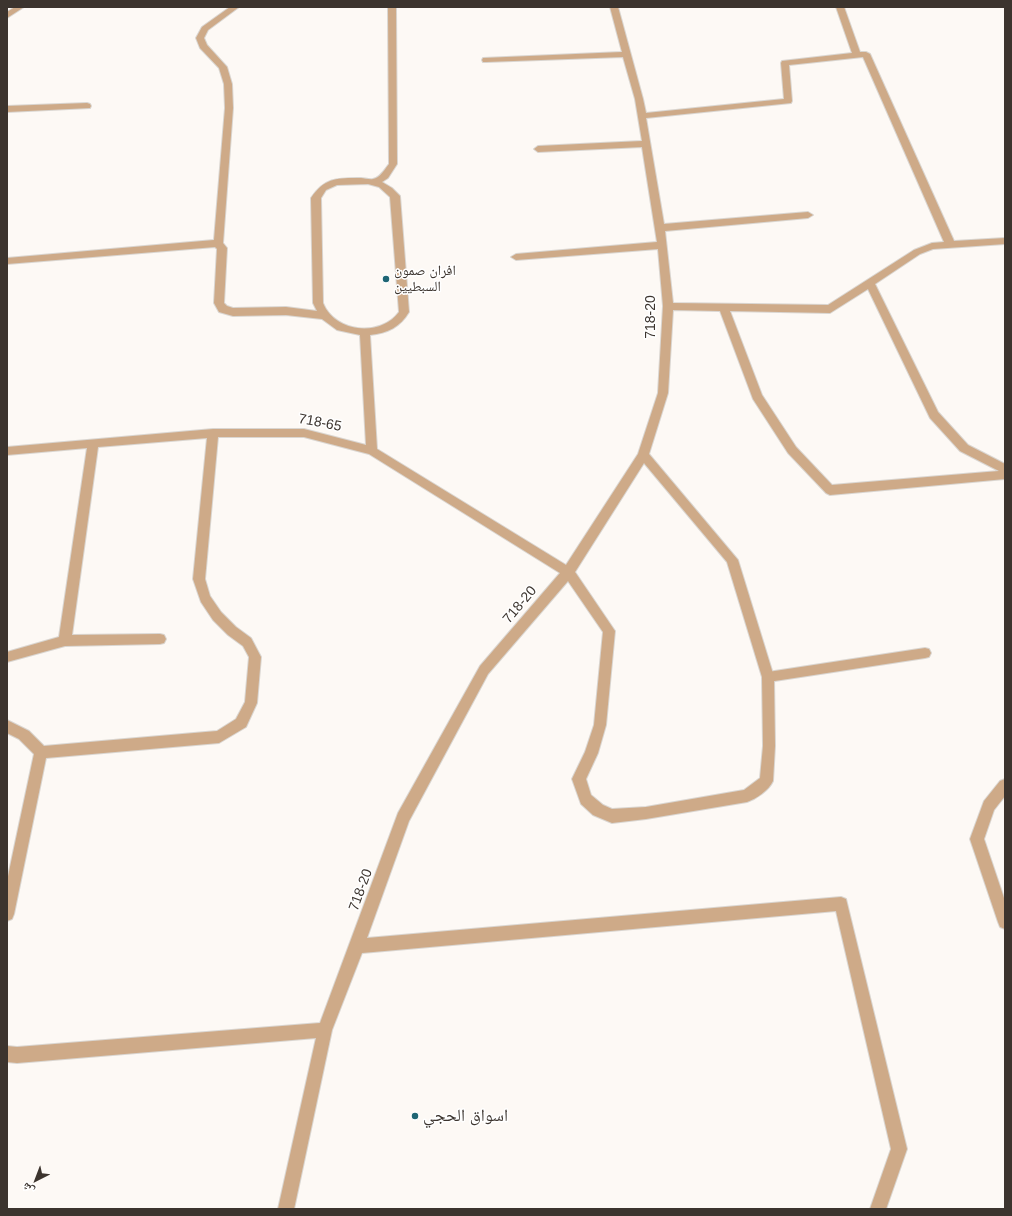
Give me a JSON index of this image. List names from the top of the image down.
{
  "streets": {
    "street": ["718-20", "718-65"]
  },
  "crossings": [
    ["718-20", "718-65"]
  ],
  "places": ["افران صمون السبطيين", "اسواق الحجي"],
  "north": "bottom left"
}
